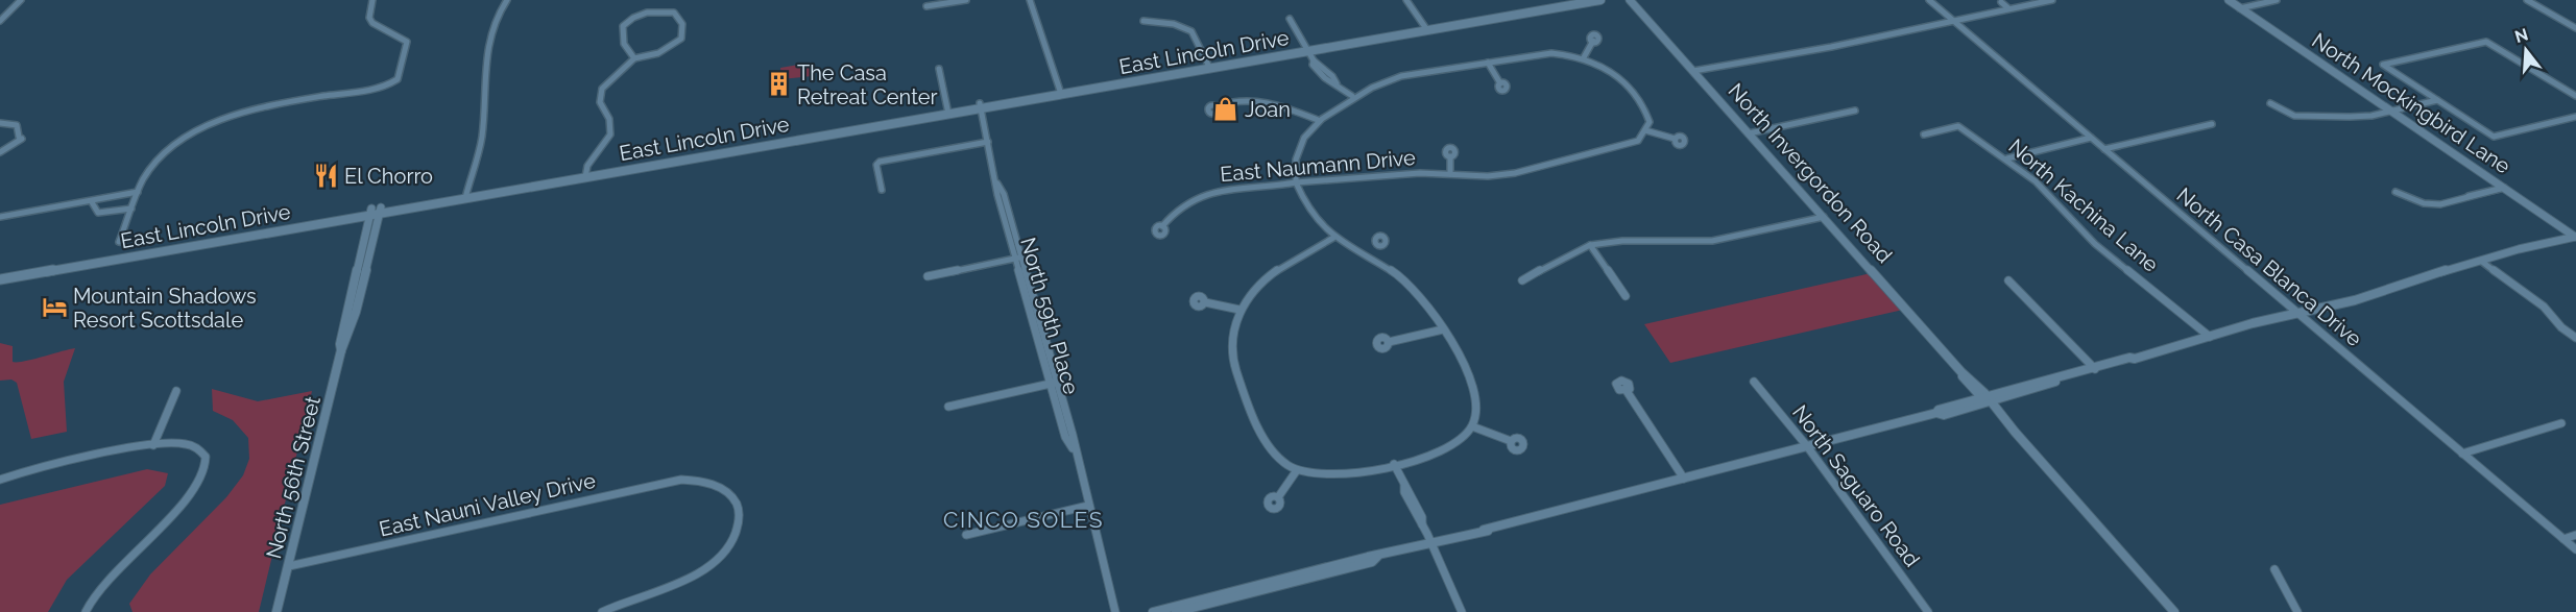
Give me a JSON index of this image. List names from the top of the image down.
{
  "streets": {
    "main road": ["East Lincoln Drive"],
    "street": [
      "North Mockingbird Lane",
      "East Naumann Drive",
      "North Invergordon Road",
      "North Kachina Lane",
      "North Casa Blanca Drive",
      "North 59th Place",
      "North 56th Street",
      "North Saguaro Road",
      "East Nauni Valley Drive"
    ]
  },
  "crossings": [
    ["East Lincoln Drive", "North 59th Place"],
    ["East Lincoln Drive", "North 56th Street"],
    ["North 56th Street", "East Nauni Valley Drive"]
  ],
  "districts": ["CINCO SOLES"],
  "places": {
    "building": ["The Casa Retreat Center"],
    "shop": ["Joan"],
    "restaurant": ["El Chorro"],
    "hotel": ["Mountain Shadows Resort Scottsdale"]
  },
  "north": "top"
}
